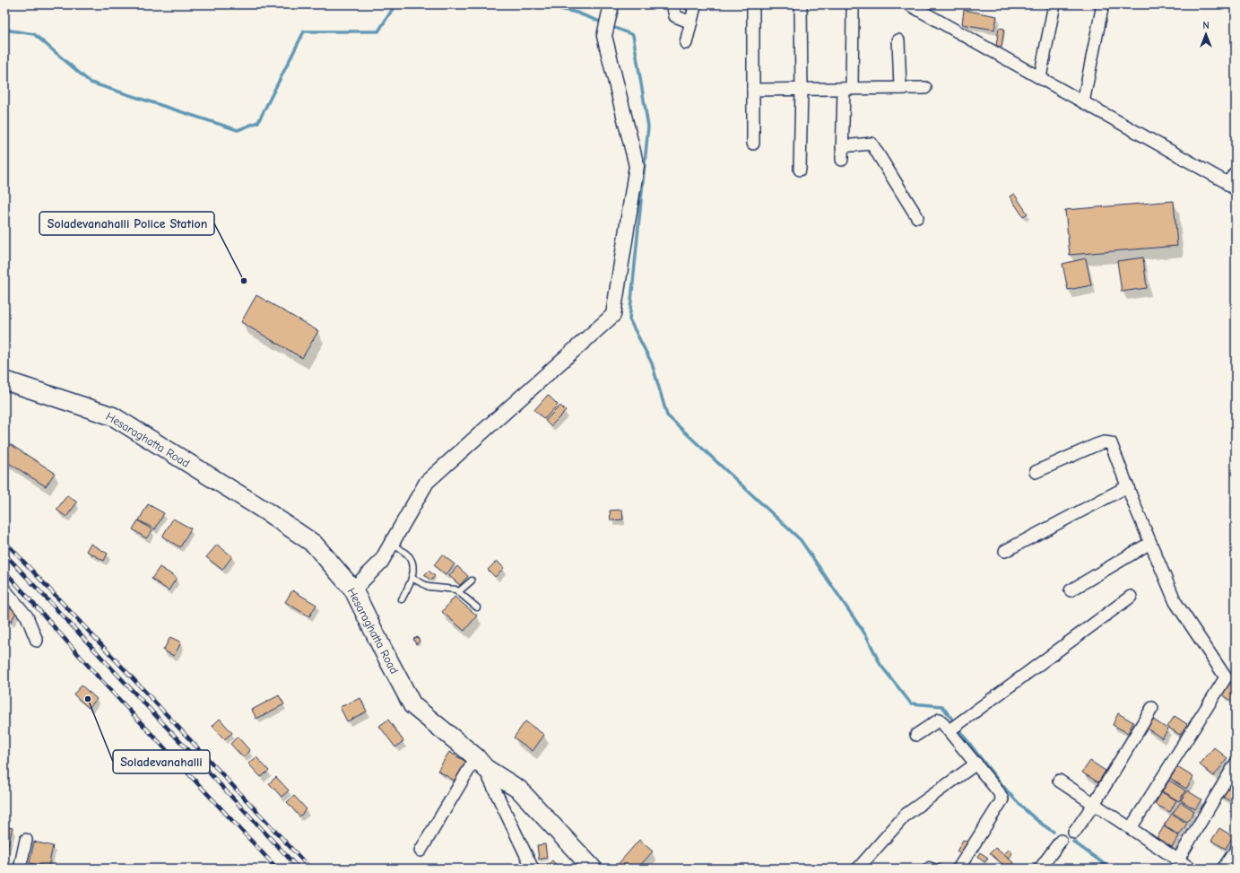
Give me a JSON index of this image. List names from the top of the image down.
{
  "streets": {
    "main road": ["Hesaraghatta Road"]
  },
  "places": ["Soladevanahalli Police Station", "Soladevanahalli"],
  "north": "top"
}
